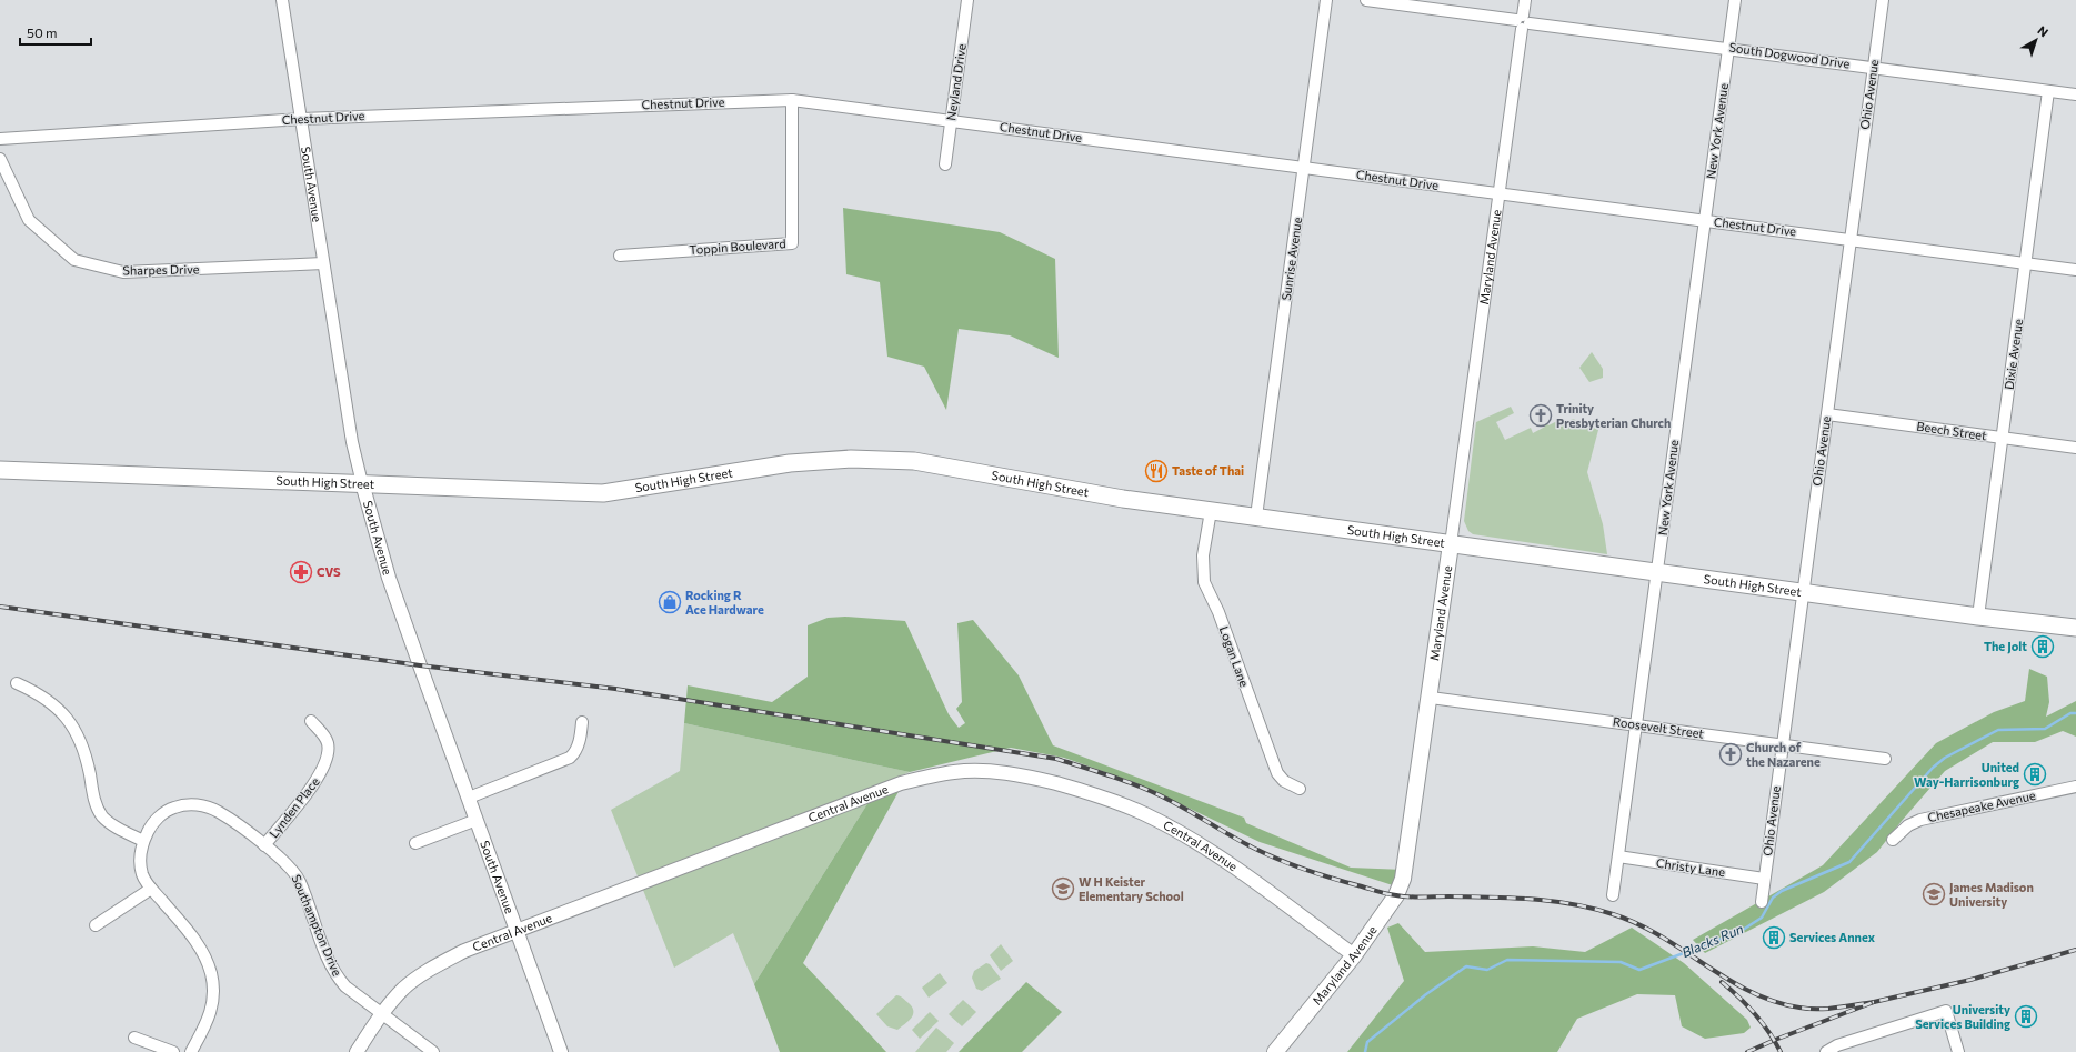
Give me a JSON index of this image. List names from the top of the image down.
{
  "streets": {
    "main road": ["Maryland Avenue", "South High Street"],
    "street": [
      "South Dogwood Drive",
      "Neyland Drive",
      "Ohio Avenue",
      "Chestnut Drive",
      "New York Avenue",
      "South Avenue",
      "Toppin Boulevard",
      "Sunrise Avenue",
      "Sharpes Drive",
      "Dixie Avenue",
      "Beech Street",
      "Logan Lane",
      "Roosevelt Street",
      "Central Avenue",
      "Chesapeake Avenue",
      "Lynden Place",
      "Christy Lane",
      "Southampton Drive"
    ]
  },
  "crossings": [
    ["South Dogwood Drive", "Ohio Avenue"],
    ["South Dogwood Drive", "New York Avenue"],
    ["South Dogwood Drive", "Maryland Avenue"],
    ["South Dogwood Drive", "Dixie Avenue"],
    ["Neyland Drive", "Chestnut Drive"],
    ["Ohio Avenue", "Chestnut Drive"],
    ["Ohio Avenue", "Beech Street"],
    ["Ohio Avenue", "South High Street"],
    ["Ohio Avenue", "Roosevelt Street"],
    ["Ohio Avenue", "Christy Lane"],
    ["Chestnut Drive", "New York Avenue"],
    ["Chestnut Drive", "South Avenue"],
    ["Chestnut Drive", "Toppin Boulevard"],
    ["Chestnut Drive", "Maryland Avenue"],
    ["Chestnut Drive", "Sunrise Avenue"],
    ["Chestnut Drive", "Dixie Avenue"],
    ["New York Avenue", "South High Street"],
    ["New York Avenue", "Roosevelt Street"],
    ["New York Avenue", "Christy Lane"],
    ["South Avenue", "Sharpes Drive"],
    ["South Avenue", "South High Street"],
    ["South Avenue", "Central Avenue"],
    ["Maryland Avenue", "South High Street"],
    ["Maryland Avenue", "Roosevelt Street"],
    ["Maryland Avenue", "Central Avenue"],
    ["Sunrise Avenue", "South High Street"],
    ["Dixie Avenue", "Beech Street"],
    ["Dixie Avenue", "South High Street"],
    ["South High Street", "Logan Lane"],
    ["Central Avenue", "Southampton Drive"],
    ["Lynden Place", "Southampton Drive"]
  ],
  "water": ["Blacks Run"],
  "places": {
    "church": ["Trinity Presbyterian Church", "Church of the Nazarene"],
    "restaurant": ["Taste of Thai"],
    "pharmacy": ["CVS"],
    "shop": ["Rocking R Ace Hardware"],
    "building": [
      "The Jolt",
      "United Way-Harrisonburg",
      "Services Annex",
      "University Services Building"
    ],
    "school or university": ["W H Keister Elementary School", "James Madison University"]
  },
  "scale_bar": "50 m",
  "north": "top right"
}
